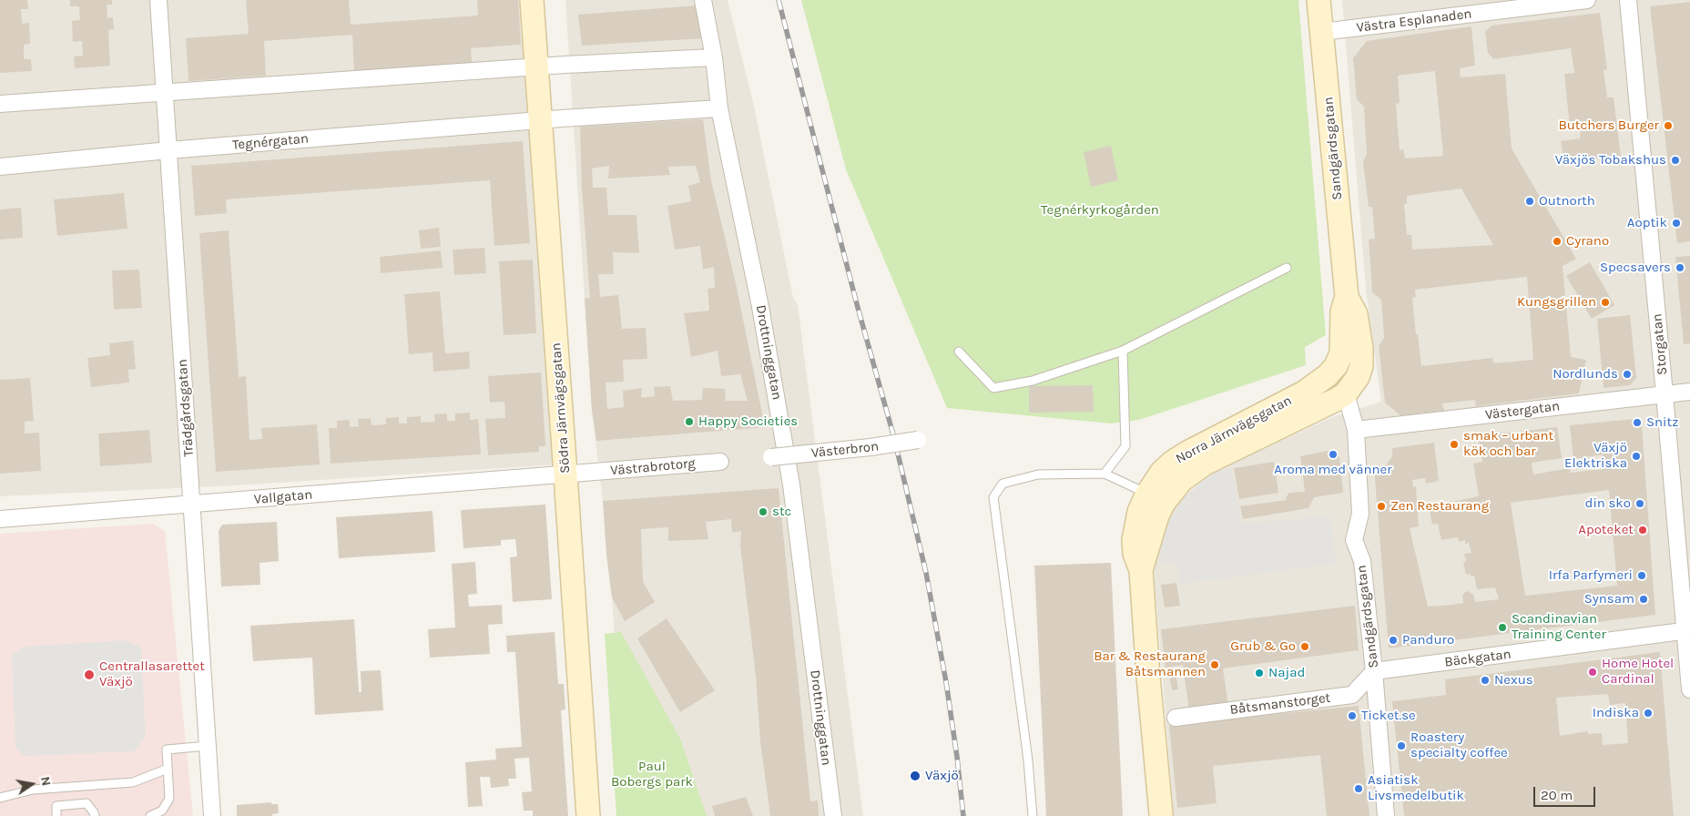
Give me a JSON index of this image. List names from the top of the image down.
{
  "streets": {
    "street": [
      "Västra Esplanaden",
      "Tegnérgatan",
      "Sandgärdsgatan",
      "Storgatan",
      "Drottninggatan",
      "Trädgårdsgatan",
      "Södra Järnvägsgatan",
      "Västergatan",
      "Norra Järnvägsgatan",
      "Västerbron",
      "Västrabrotorg",
      "Vallgatan",
      "Bäckgatan",
      "Båtsmanstorget"
    ]
  },
  "crossings": [
    ["Västra Esplanaden", "Sandgärdsgatan"],
    ["Tegnérgatan", "Trädgårdsgatan"],
    ["Tegnérgatan", "Södra Järnvägsgatan"],
    ["Sandgärdsgatan", "Västergatan"],
    ["Sandgärdsgatan", "Norra Järnvägsgatan"],
    ["Sandgärdsgatan", "Bäckgatan"],
    ["Sandgärdsgatan", "Båtsmanstorget"],
    ["Storgatan", "Västergatan"],
    ["Storgatan", "Bäckgatan"],
    ["Trädgårdsgatan", "Vallgatan"],
    ["Södra Järnvägsgatan", "Västrabrotorg"],
    ["Södra Järnvägsgatan", "Vallgatan"],
    ["Västrabrotorg", "Vallgatan"],
    ["Bäckgatan", "Båtsmanstorget"]
  ],
  "parks": ["Tegnérkyrkogården", "Paul Bobergs park"],
  "places": [
    "Butchers Burger",
    "Växjös Tobakshus",
    "Outnorth",
    "Aoptik",
    "Cyrano",
    "Specsavers",
    "Kungsgrillen",
    "Nordlunds",
    "Happy Societies",
    "Snitz",
    "smak – urbant kök och bar",
    "Aroma med vänner",
    "Växjö Elektriska",
    "din sko",
    "Zen Restaurang",
    "stc",
    "Apoteket",
    "Irfa Parfymeri",
    "Synsam",
    "Scandinavian Training Center",
    "Panduro",
    "Grub & Go",
    "Bar & Restaurang Båtsmannen",
    "Home Hotel Cardinal",
    "Najad",
    "Centrallasarettet Växjö",
    "Nexus",
    "Indiska",
    "Ticket.se",
    "Roastery specialty coffee",
    "Växjö",
    "Asiatisk Livsmedelbutik"
  ],
  "scale_bar": "20 m",
  "north": "right"
}
